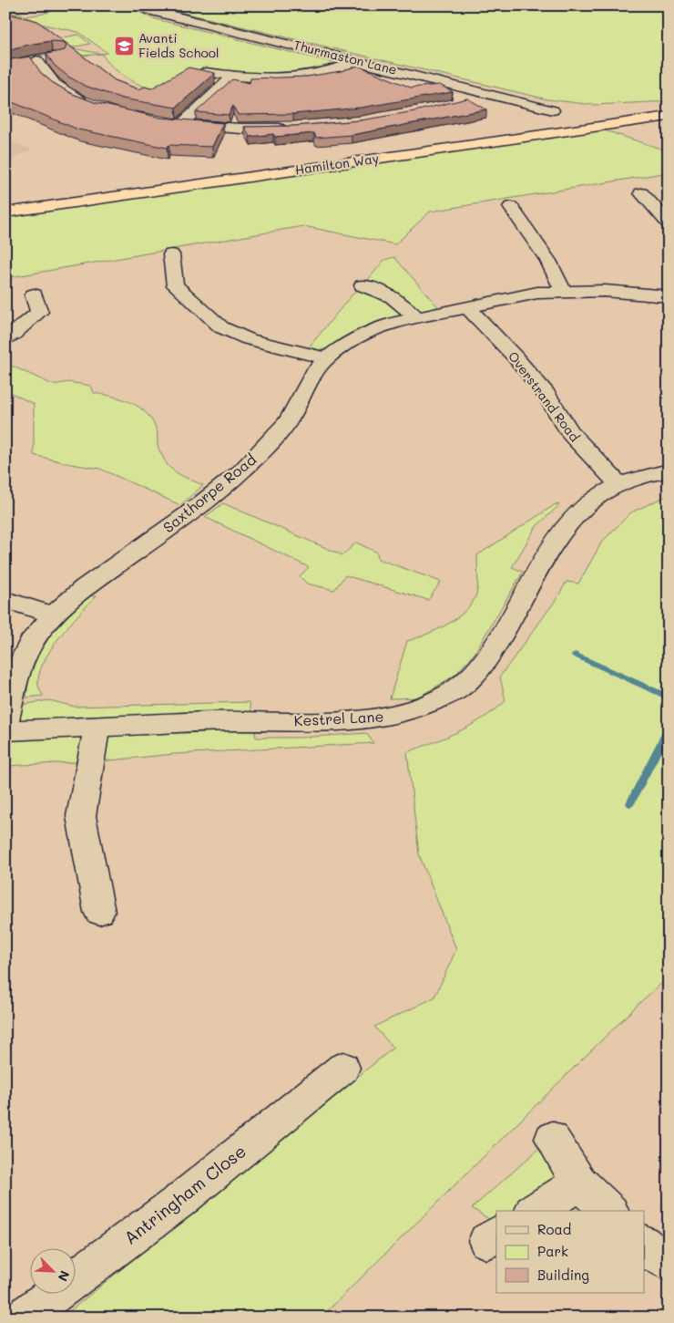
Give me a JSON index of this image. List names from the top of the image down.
{
  "streets": {
    "highway": ["Hamilton Way"],
    "street": [
      "Thurmaston Lane",
      "Overstrand Road",
      "Saxthorpe Road",
      "Kestrel Lane",
      "Antringham Close"
    ]
  },
  "crossings": [
    ["Overstrand Road", "Saxthorpe Road"],
    ["Overstrand Road", "Kestrel Lane"]
  ],
  "places": {
    "school or university": ["Avanti Fields School"]
  },
  "legend": ["Road", "Park", "Building"],
  "north": "bottom right"
}
